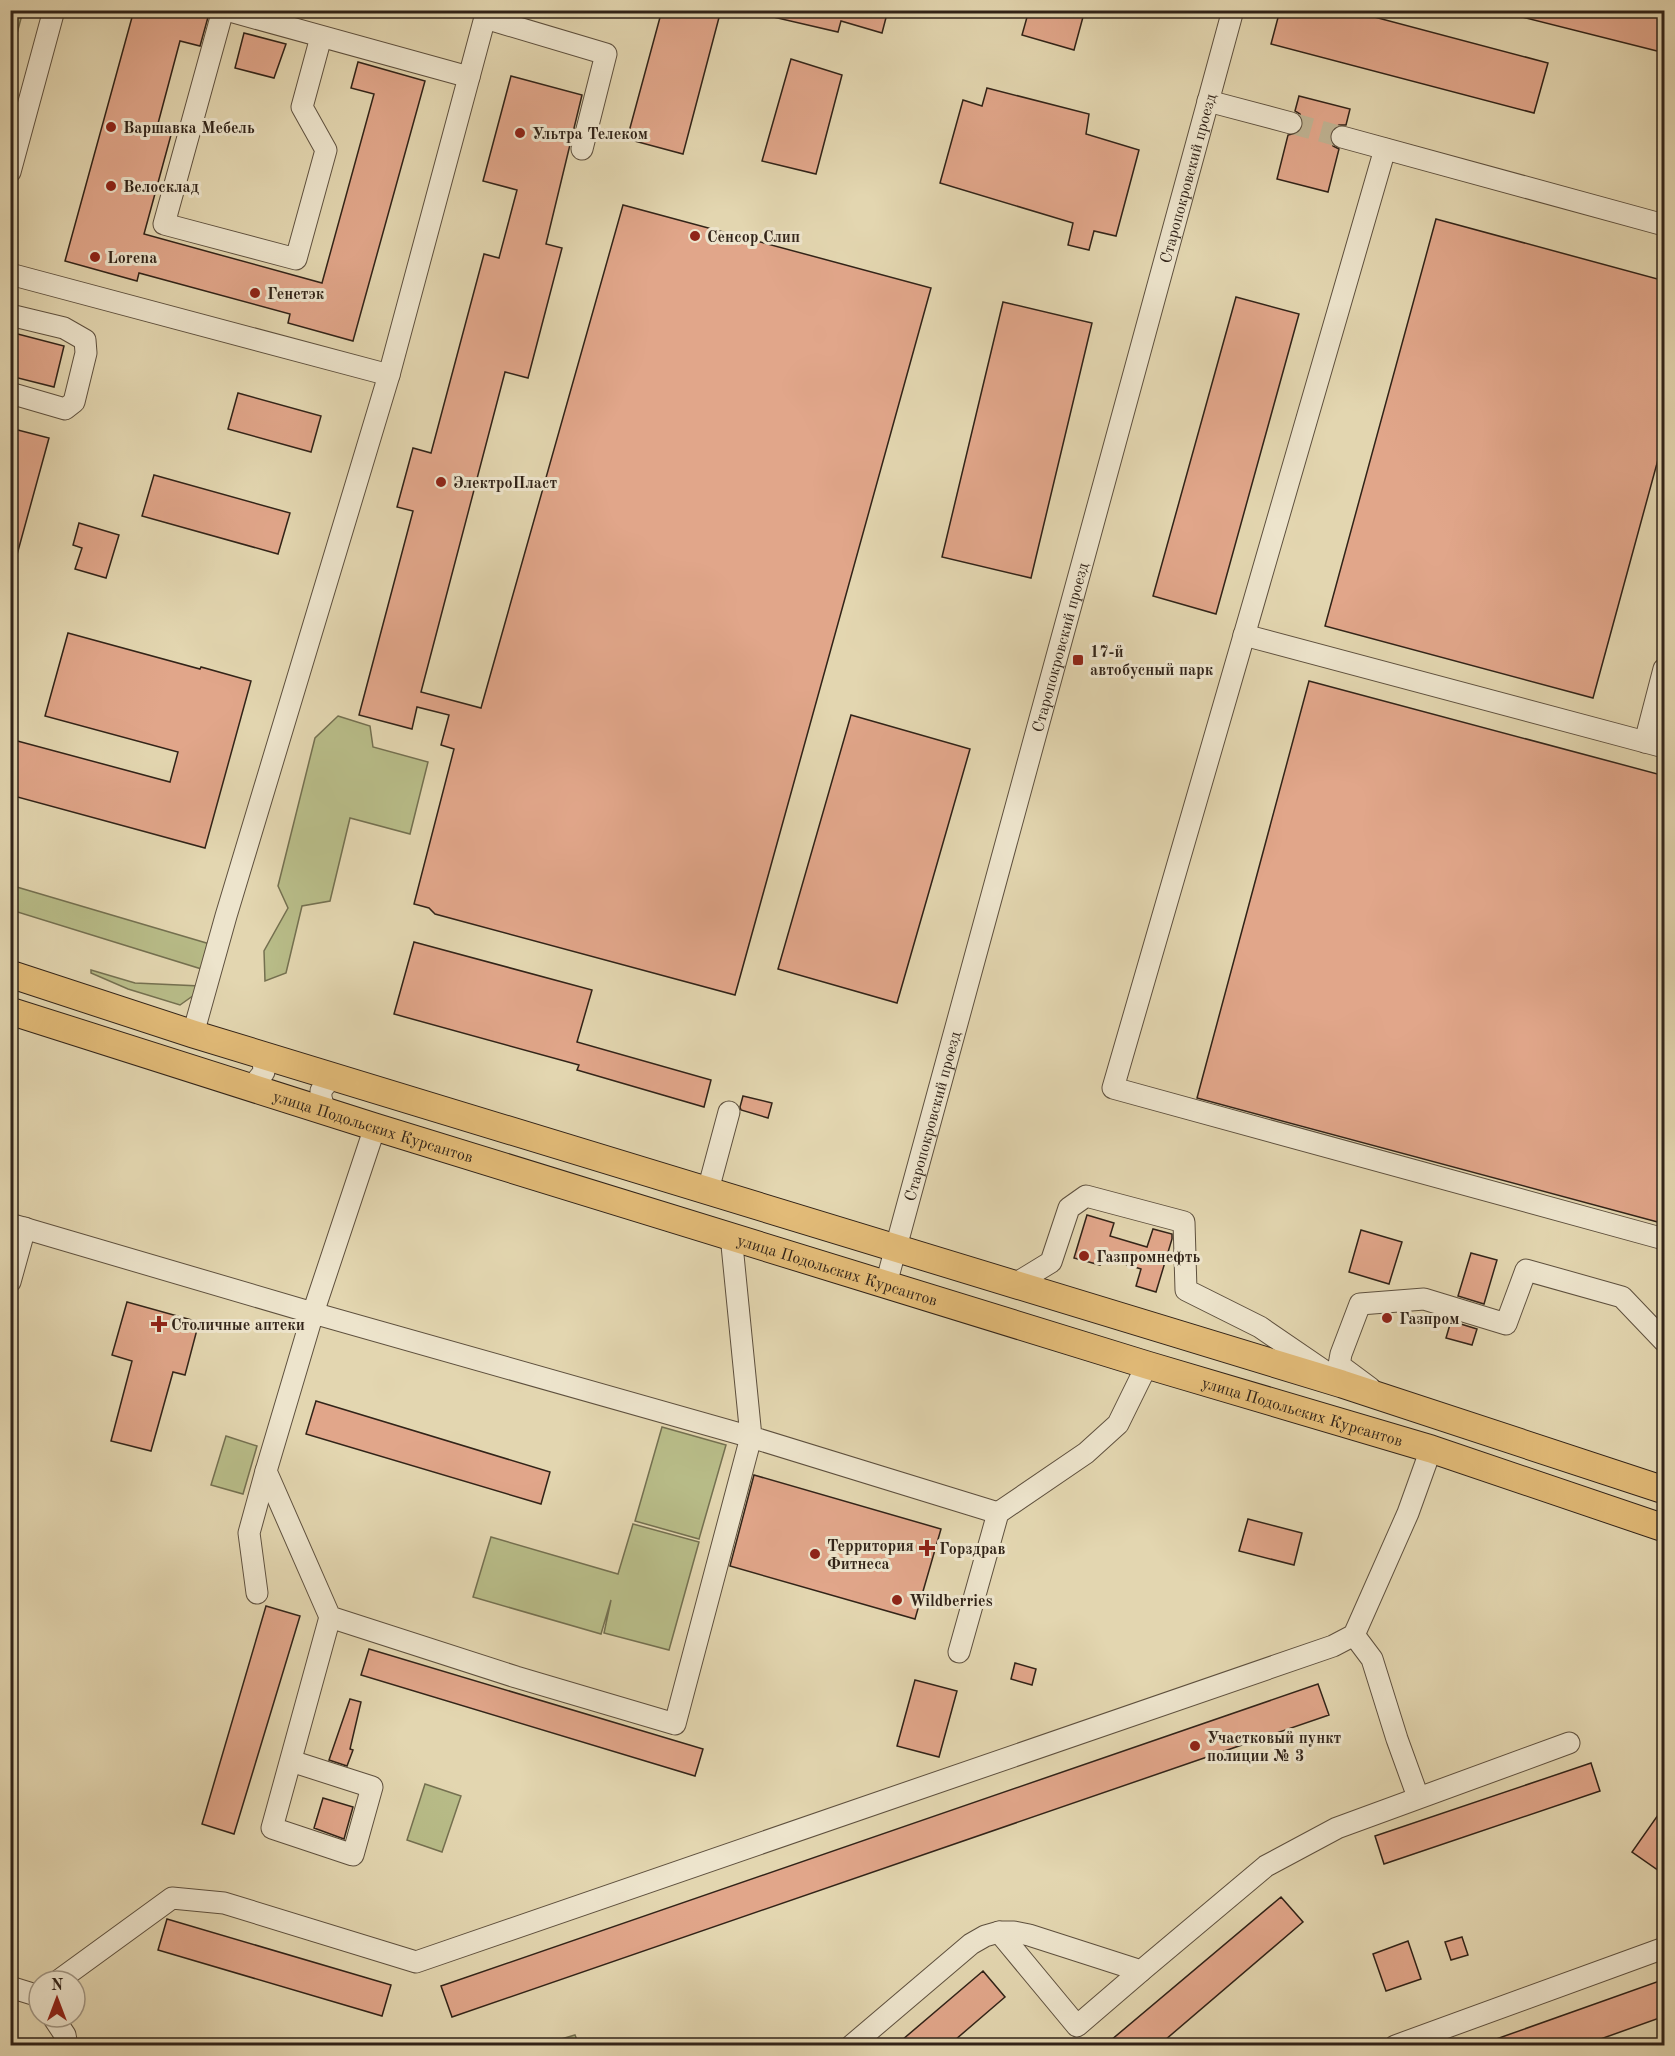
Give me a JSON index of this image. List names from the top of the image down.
{
  "streets": {
    "main road": ["улица Подольских Курсантов"],
    "street": ["Старопокровский проезд"]
  },
  "crossings": [
    ["Старопокровский проезд", "улица Подольских Курсантов"]
  ],
  "places": {
    "other": [
      "Варшавка Мебель",
      "Ультра Телеком",
      "Велосклад",
      "Сенсор Слип",
      "Lorena",
      "Генетэк",
      "ЭлектроПласт",
      "Газпромнефть",
      "Газпром",
      "Территория Фитнеса",
      "Wildberries",
      "Участковый пункт полиции № 3"
    ],
    "transit": ["17-й автобусный парк"],
    "health": ["Столичные аптеки", "Горздрав"]
  },
  "north": "top"
}
